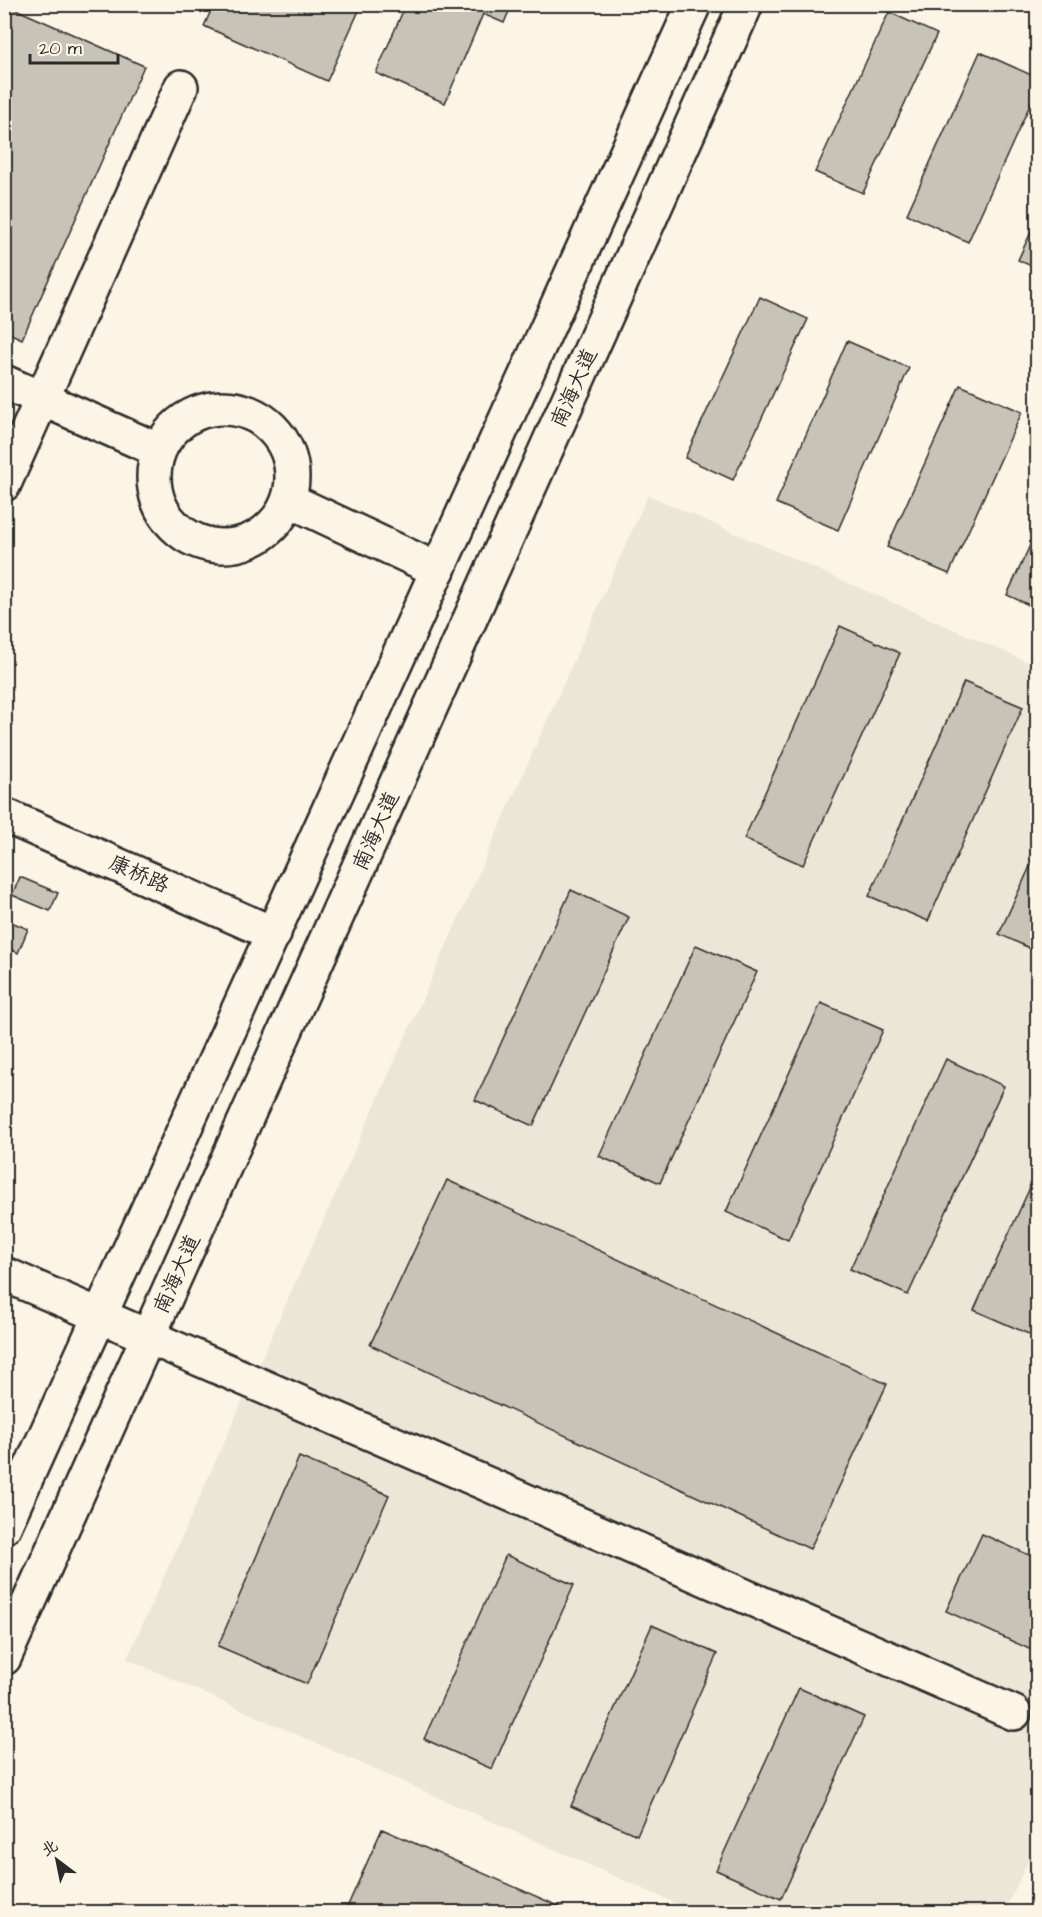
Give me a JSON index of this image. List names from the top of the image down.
{
  "streets": {
    "main road": ["南海大道", "康桥路"]
  },
  "scale_bar": "20 m",
  "north": "top left"
}
